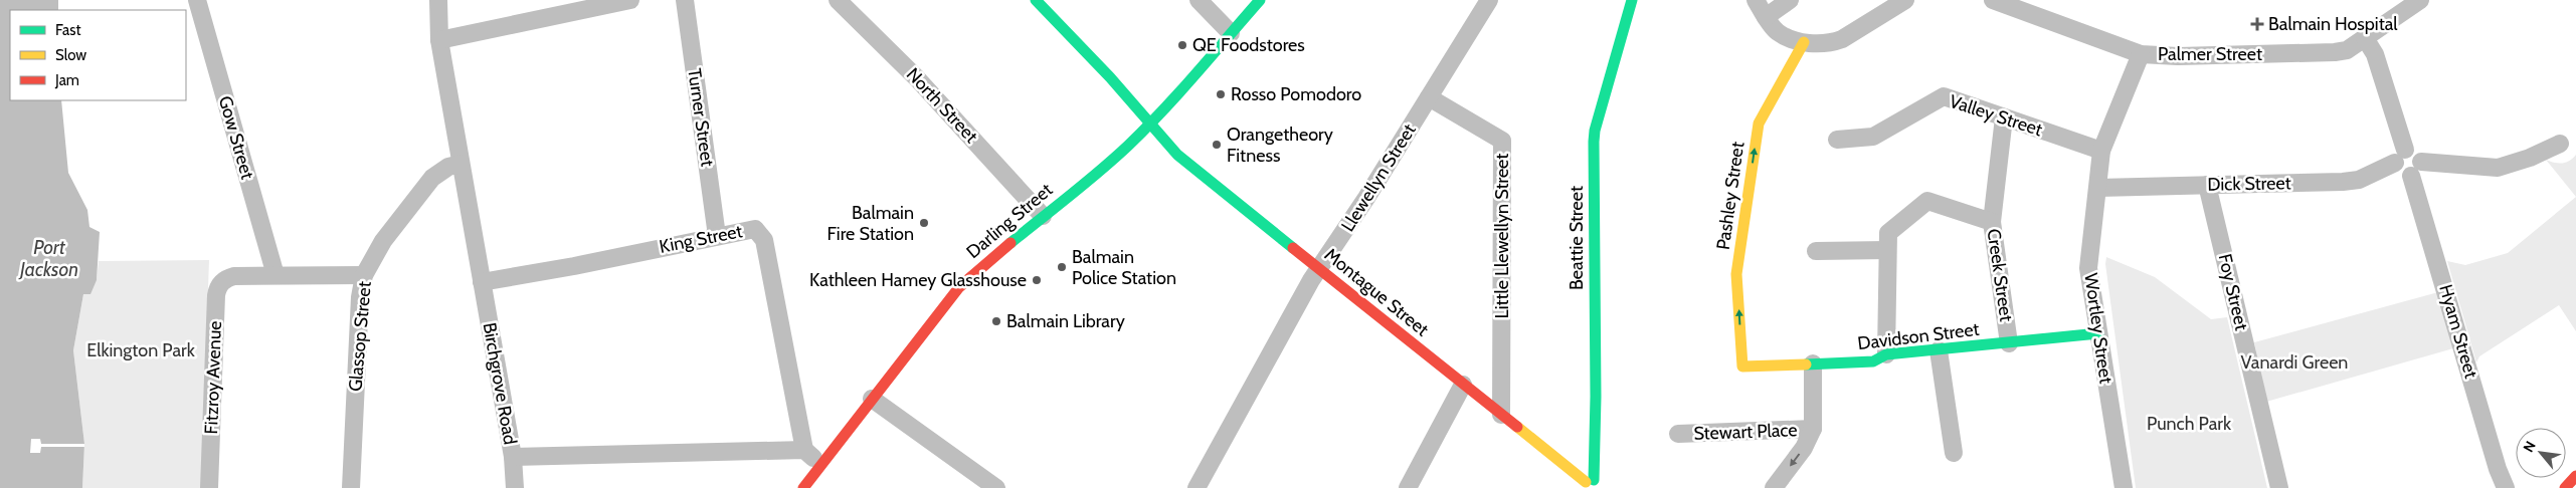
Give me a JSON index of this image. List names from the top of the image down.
{
  "streets": {
    "street": [
      "Palmer Street",
      "North Street",
      "Valley Street",
      "Turner Street",
      "Gow Street",
      "Llewellyn Street",
      "Dick Street",
      "Pashley Street",
      "Darling Street",
      "Little Llewellyn Street",
      "Beattie Street",
      "King Street",
      "Creek Street",
      "Montague Street",
      "Foy Street",
      "Wortley Street",
      "Hyam Street",
      "Glassop Street",
      "Davidson Street",
      "Fitzroy Avenue",
      "Birchgrove Road",
      "Stewart Place"
    ]
  },
  "crossings": [
    ["Palmer Street", "Wortley Street"],
    ["North Street", "Darling Street"],
    ["Valley Street", "Creek Street"],
    ["Valley Street", "Wortley Street"],
    ["Turner Street", "King Street"],
    ["Gow Street", "Fitzroy Avenue"],
    ["Llewellyn Street", "Little Llewellyn Street"],
    ["Llewellyn Street", "Montague Street"],
    ["Dick Street", "Foy Street"],
    ["Dick Street", "Wortley Street"],
    ["Pashley Street", "Davidson Street"],
    ["Darling Street", "Montague Street"],
    ["Little Llewellyn Street", "Montague Street"],
    ["Beattie Street", "Montague Street"],
    ["King Street", "Birchgrove Road"],
    ["Creek Street", "Davidson Street"],
    ["Wortley Street", "Davidson Street"],
    ["Glassop Street", "Birchgrove Road"]
  ],
  "one_way": ["Pashley Street"],
  "water": ["Port Jackson"],
  "parks": ["Elkington Park", "Vanardi Green", "Punch Park"],
  "places": {
    "health": ["Balmain Hospital"],
    "other": [
      "QE Foodstores",
      "Rosso Pomodoro",
      "Orangetheory Fitness",
      "Balmain Fire Station",
      "Balmain Police Station",
      "Kathleen Hamey Glasshouse",
      "Balmain Library"
    ]
  },
  "legend": ["Fast", "Slow", "Jam"],
  "north": "top left"
}
